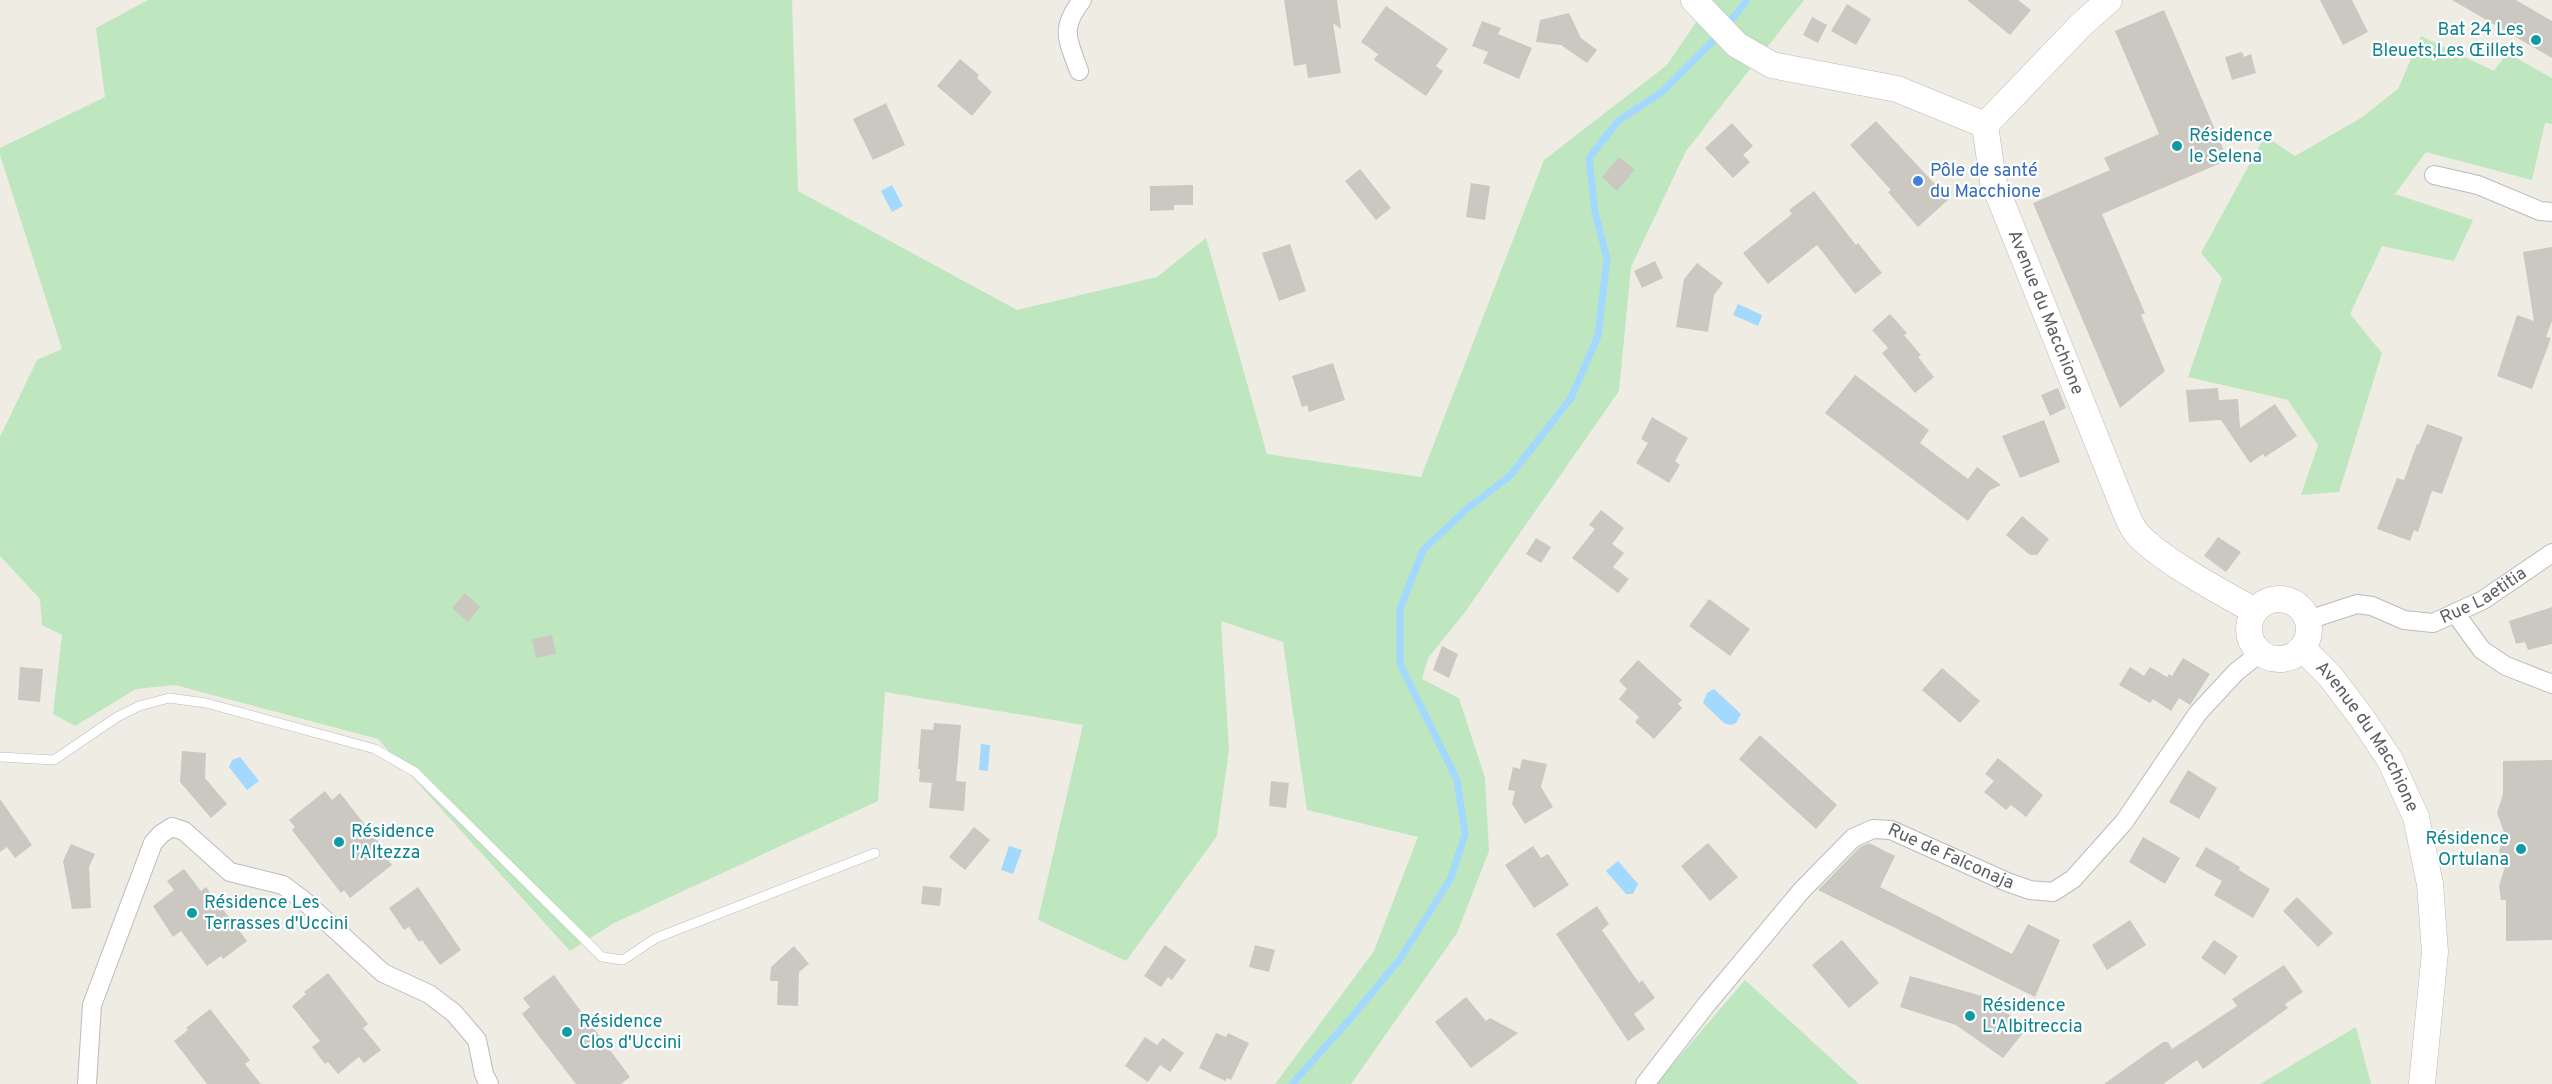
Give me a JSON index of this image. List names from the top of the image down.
{
  "streets": {
    "main road": ["Avenue du Macchione"],
    "street": ["Rue Laetitia", "Rue de Falconaja"]
  },
  "crossings": [
    ["Avenue du Macchione", "Rue Laetitia"],
    ["Avenue du Macchione", "Rue de Falconaja"],
    ["Rue Laetitia", "Rue de Falconaja"]
  ],
  "places": [
    "Bat 24 Les Bleuets,Les Œillets",
    "Résidence le Selena",
    "Pôle de santé du Macchione",
    "Résidence l'Altezza",
    "Résidence Ortulana",
    "Résidence Les Terrasses d'Uccini",
    "Résidence L'Albitreccia",
    "Résidence Clos d'Uccini"
  ]
}
